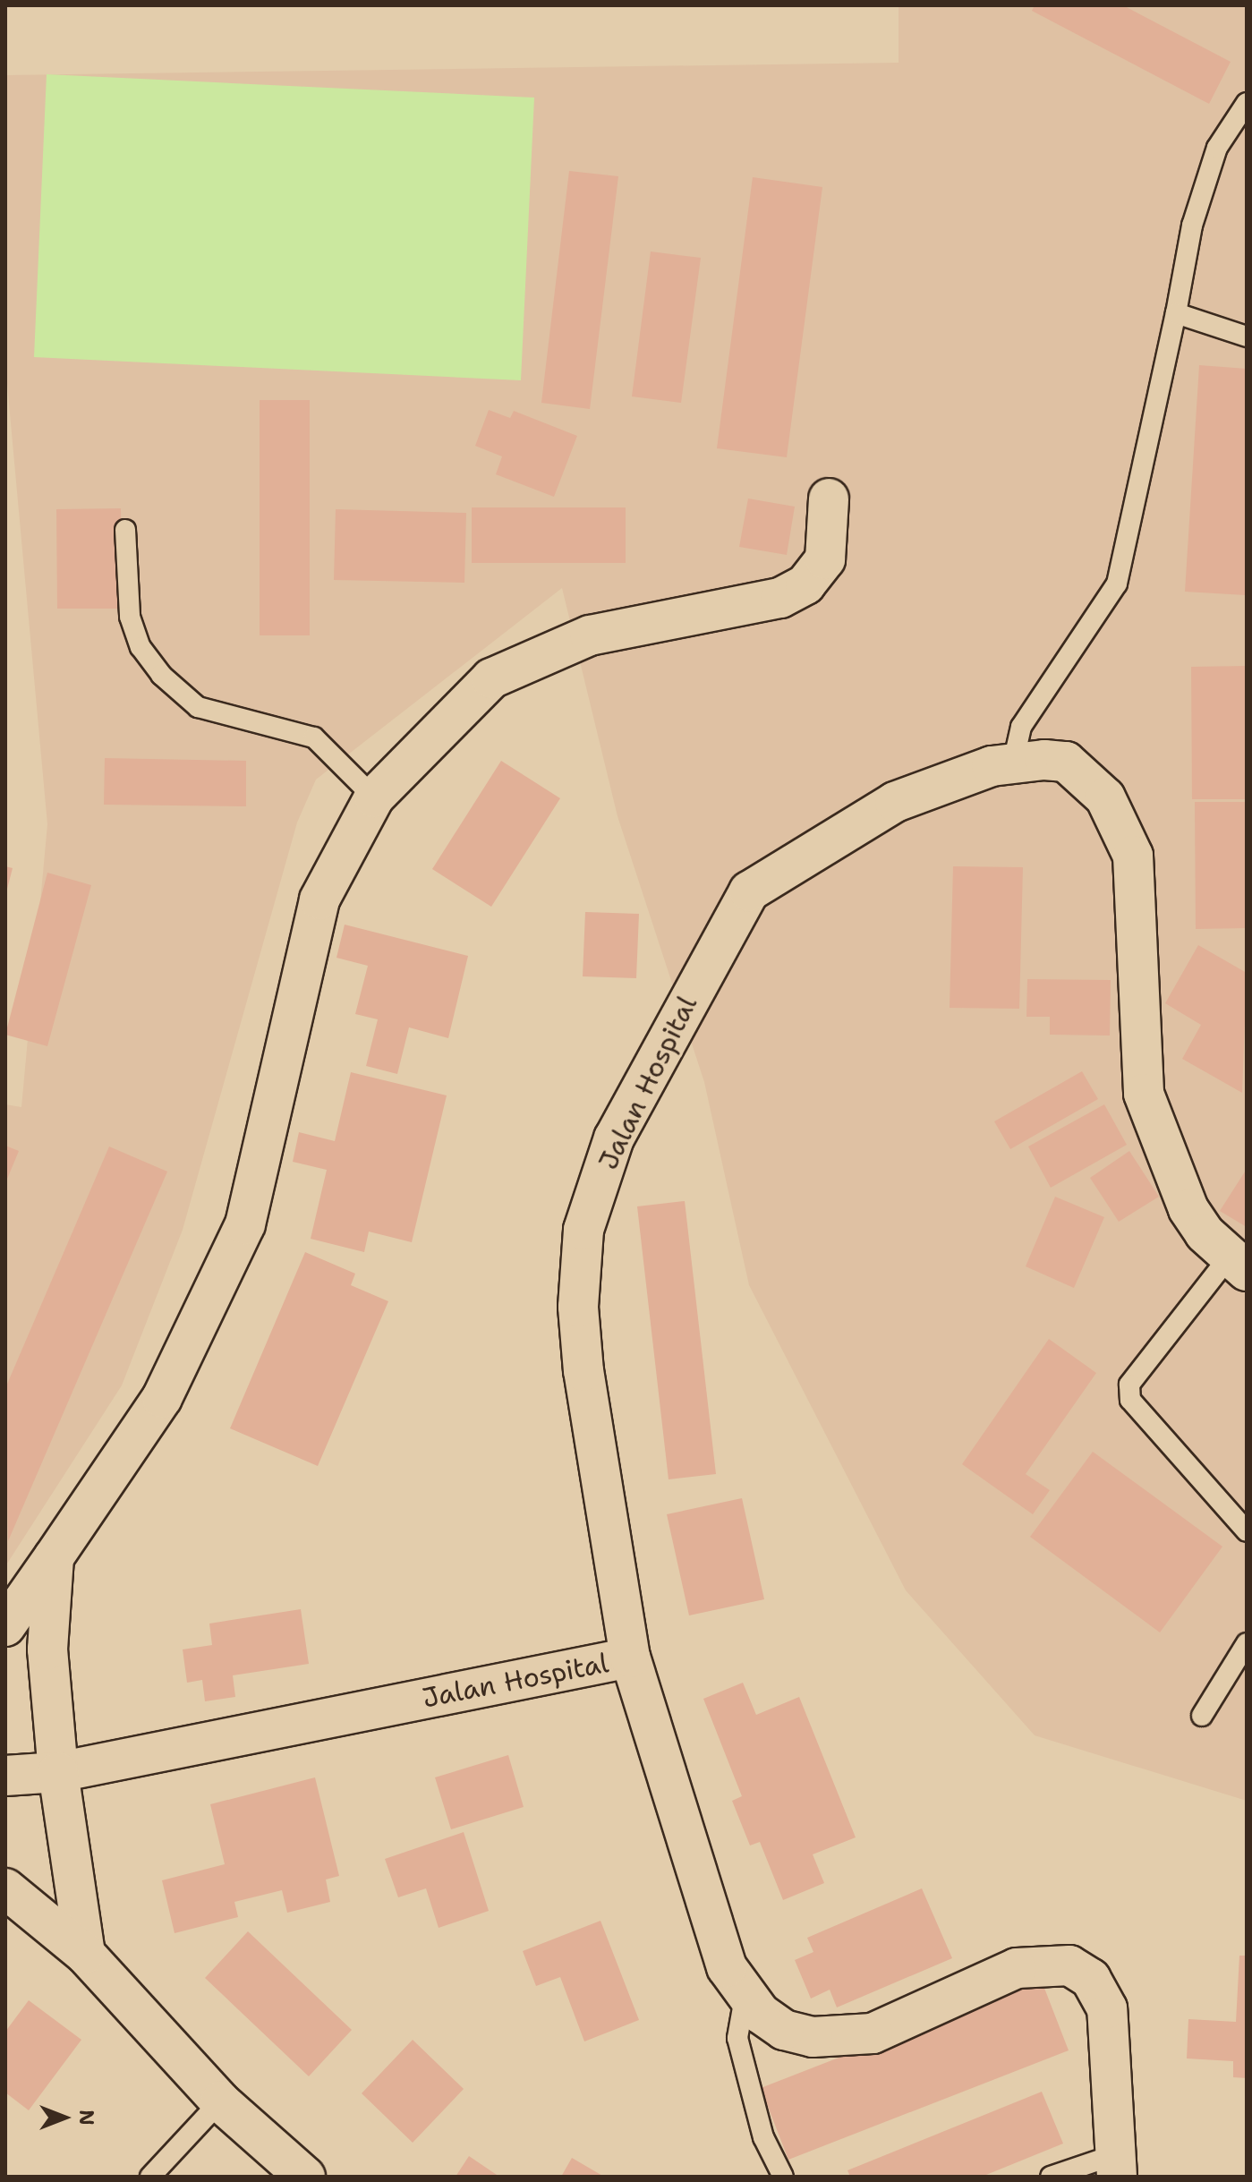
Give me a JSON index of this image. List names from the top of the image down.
{
  "streets": {
    "street": ["Jalan Hospital"]
  },
  "north": "right"
}
